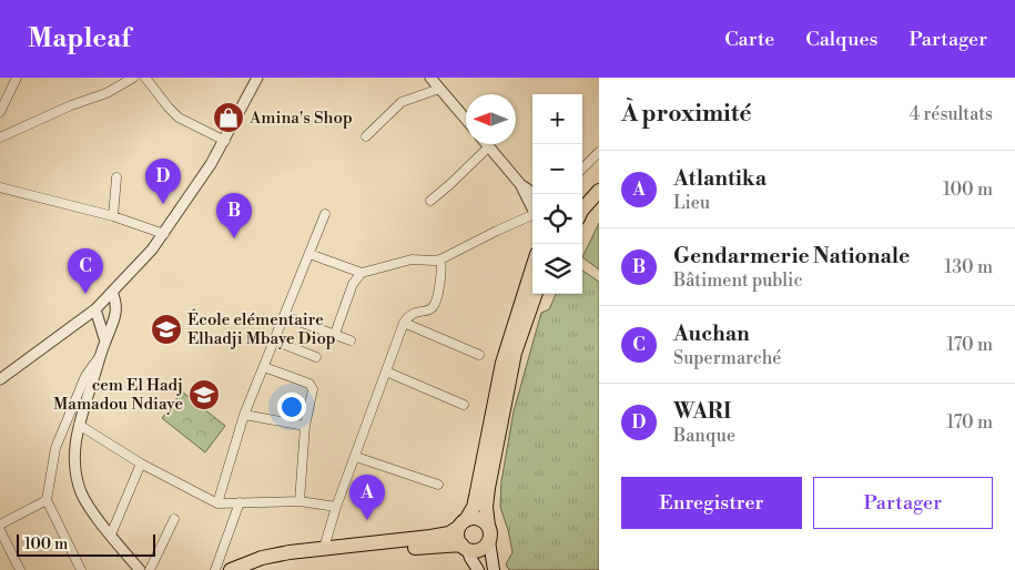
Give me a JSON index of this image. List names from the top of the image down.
{
  "places": {
    "shop": ["Amina's Shop"],
    "school or university": ["École elémentaire Elhadji Mbaye Diop", "cem El Hadj Mamadou Ndiaye"]
  },
  "scale_bar": "100 m",
  "north": "left",
  "page": {
    "header": "Mapleaf",
    "nav": ["Carte", "Calques", "Partager"],
    "heading": ["À proximité", "4 résultats"],
    "map_buttons": ["+", "−"],
    "list": [
      {
        "mark": "A",
        "name": "Atlantika",
        "note": "Lieu",
        "value": "100 m"
      },
      {
        "mark": "B",
        "name": "Gendarmerie Nationale",
        "note": "Bâtiment public",
        "value": "130 m"
      },
      {
        "mark": "C",
        "name": "Auchan",
        "note": "Supermarché",
        "value": "170 m"
      },
      {
        "mark": "D",
        "name": "WARI",
        "note": "Banque",
        "value": "170 m"
      }
    ],
    "pins": [
      "D",
      "B",
      "C",
      "A"
    ],
    "buttons": ["Enregistrer", "Partager"],
    "scale": "100 m"
  }
}
